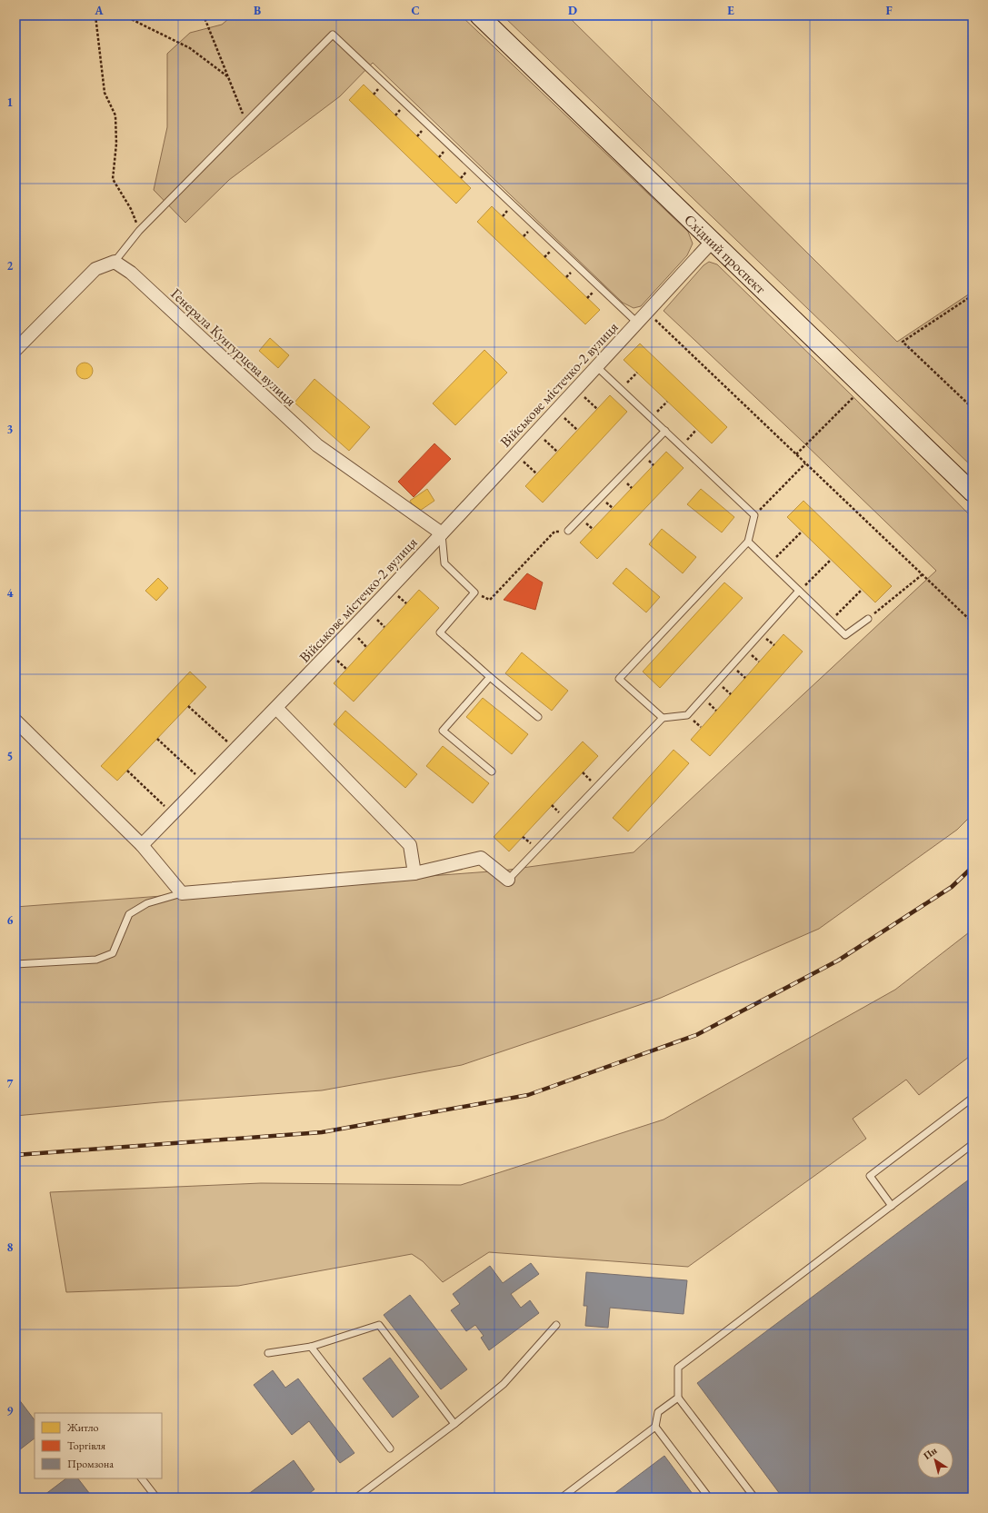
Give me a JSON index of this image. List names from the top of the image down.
{
  "streets": {
    "main road": ["Східний проспект"],
    "street": ["Генерала Кунгурцева вулиця", "Військове містечко-2 вулиця"]
  },
  "crossings": [
    ["Східний проспект", "Військове містечко-2 вулиця"],
    ["Генерала Кунгурцева вулиця", "Військове містечко-2 вулиця"]
  ],
  "legend": ["Житло", "Торгівля", "Промзона"],
  "north": "top left",
  "grid": {
    "columns": [
      "A",
      "B",
      "C",
      "D",
      "E",
      "F"
    ],
    "rows": [
      "1",
      "2",
      "3",
      "4",
      "5",
      "6",
      "7",
      "8",
      "9"
    ]
  }
}
